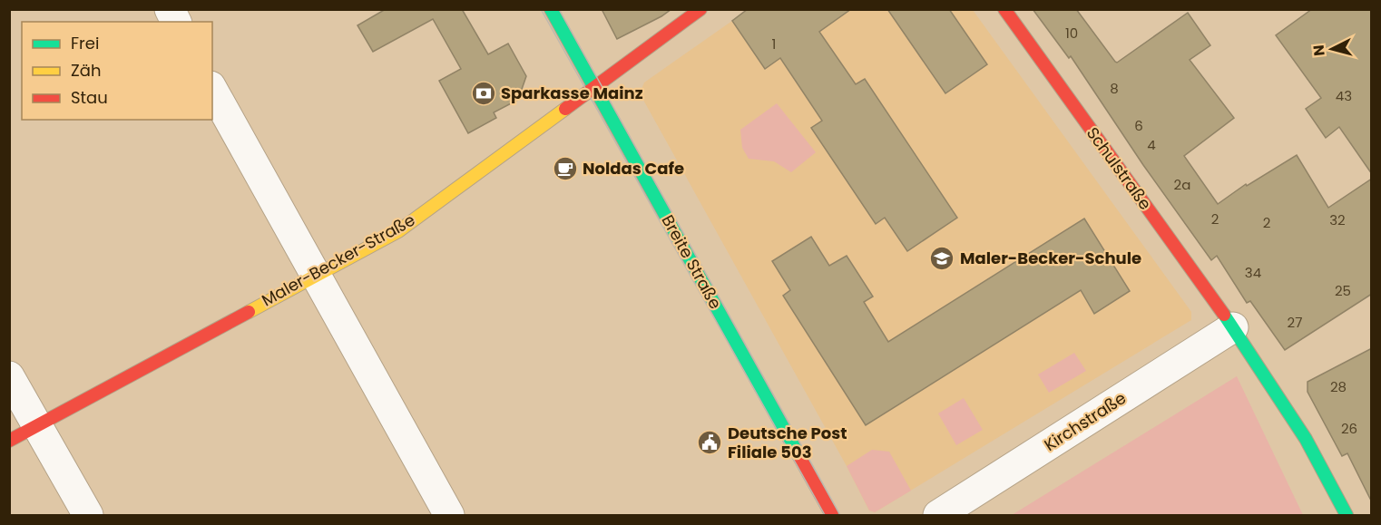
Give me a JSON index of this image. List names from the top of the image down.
{
  "streets": {
    "street": [
      "Schulstraße",
      "Maler-Becker-Straße",
      "Breite Straße",
      "Kirchstraße"
    ]
  },
  "crossings": [
    ["Schulstraße", "Kirchstraße"],
    ["Maler-Becker-Straße", "Breite Straße"]
  ],
  "places": {
    "bank": ["Sparkasse Mainz"],
    "cafe": ["Noldas Cafe"],
    "school or university": ["Maler-Becker-Schule"],
    "public building": ["Deutsche Post Filiale 503"]
  },
  "house_numbers": [
    "10",
    "1",
    "8",
    "43",
    "6",
    "4",
    "2a",
    "2",
    "32",
    "2",
    "34",
    "25",
    "27",
    "28",
    "26"
  ],
  "legend": ["Frei", "Zäh", "Stau"],
  "north": "left"
}
